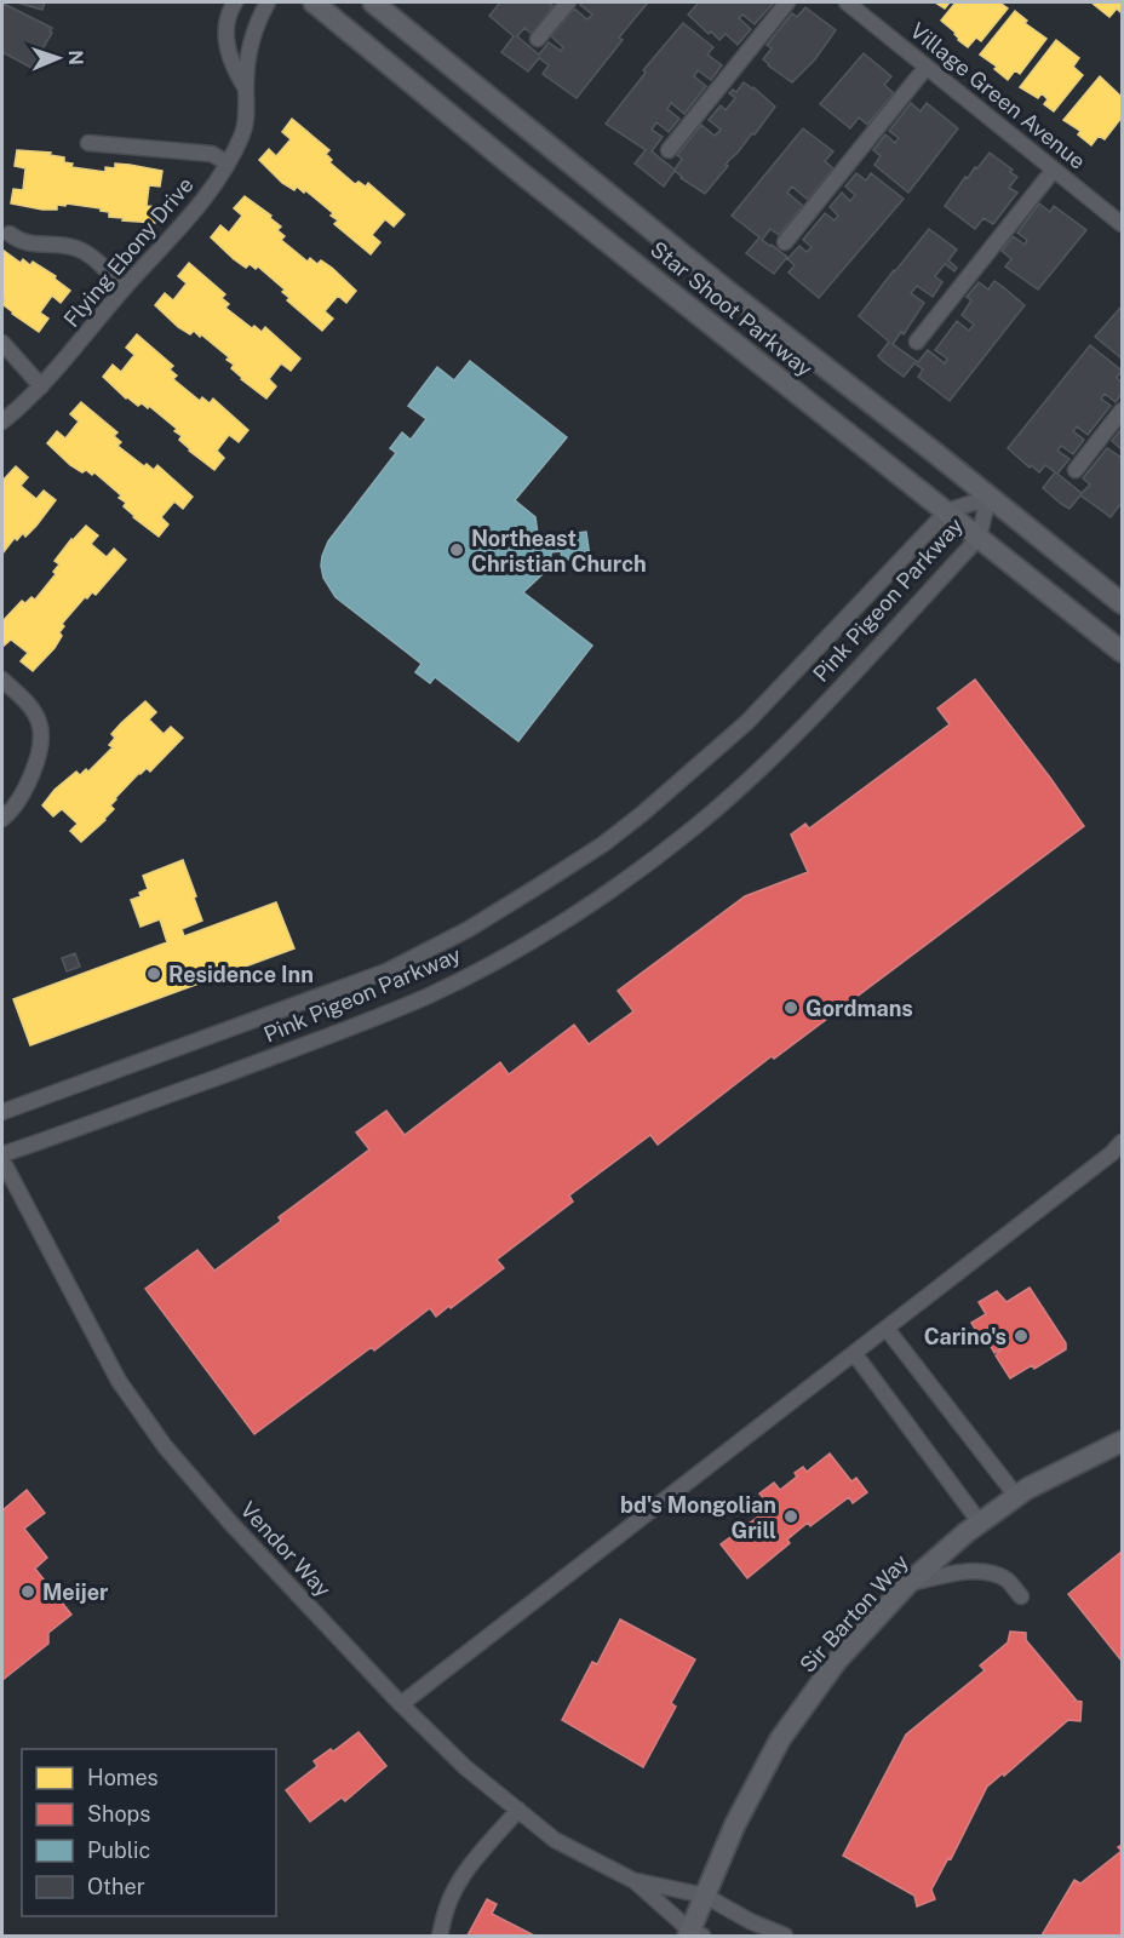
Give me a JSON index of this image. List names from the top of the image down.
{
  "streets": {
    "street": [
      "Village Green Avenue",
      "Flying Ebony Drive",
      "Star Shoot Parkway",
      "Pink Pigeon Parkway",
      "Vendor Way",
      "Sir Barton Way"
    ]
  },
  "crossings": [
    ["Star Shoot Parkway", "Pink Pigeon Parkway"],
    ["Vendor Way", "Sir Barton Way"]
  ],
  "places": [
    "Northeast Christian Church",
    "Residence Inn",
    "Gordmans",
    "Carino's",
    "bd's Mongolian Grill",
    "Meijer"
  ],
  "legend": [
    "Homes",
    "Shops",
    "Public",
    "Other"
  ],
  "north": "right"
}
